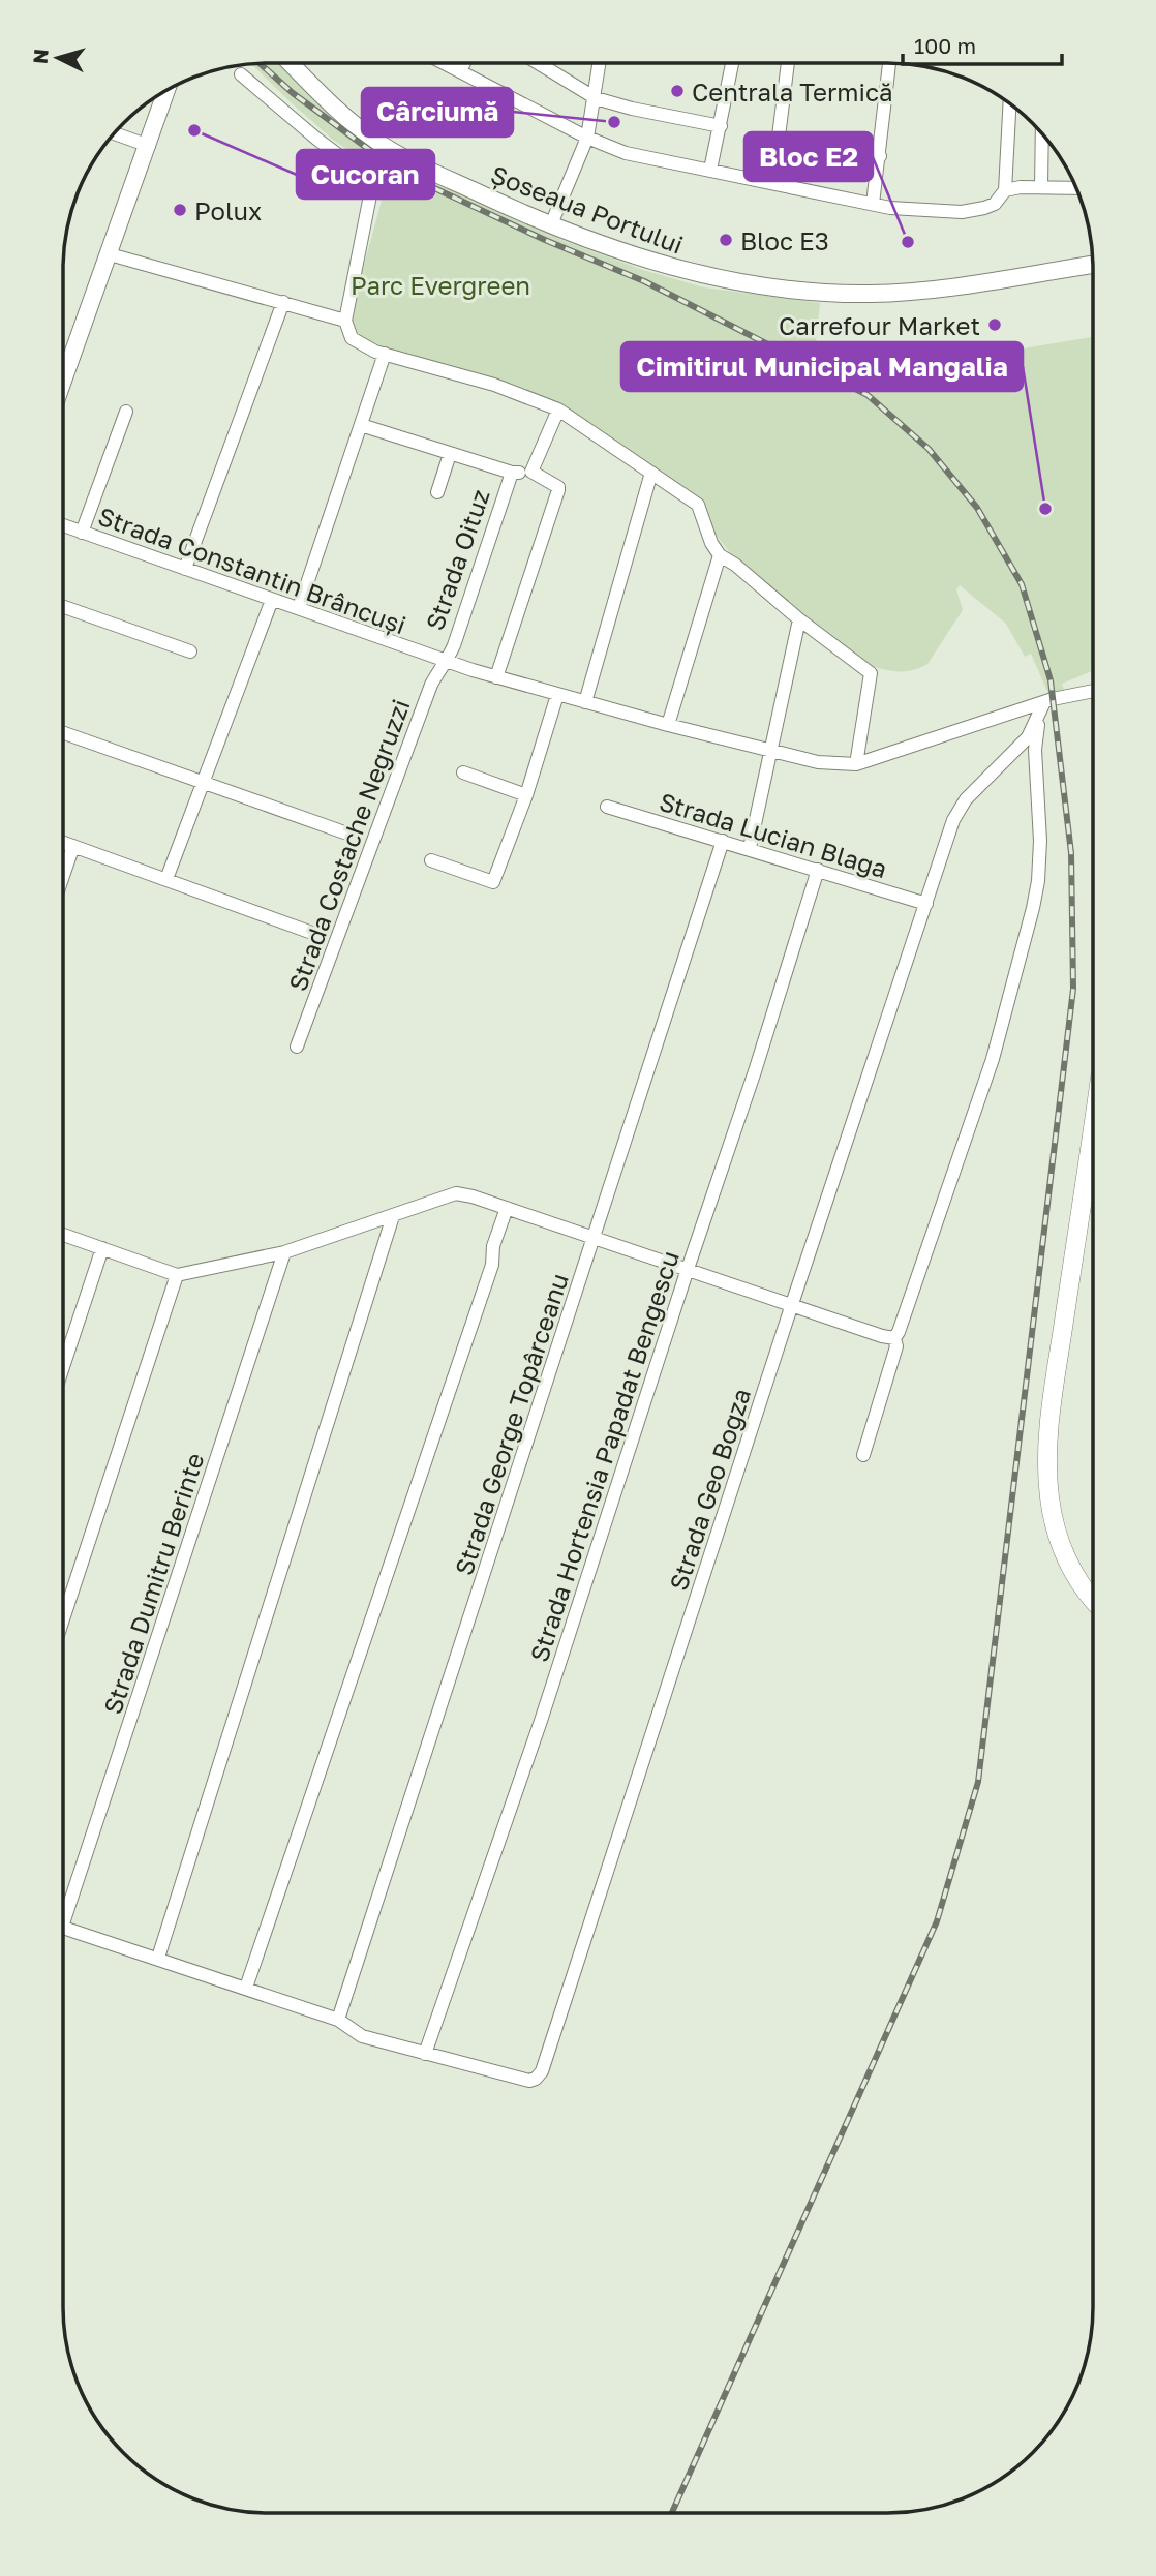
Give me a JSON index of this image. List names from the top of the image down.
{
  "streets": {
    "main road": ["Șoseaua Portului"],
    "street": [
      "Strada Oituz",
      "Strada Constantin Brâncuși",
      "Strada Lucian Blaga",
      "Strada Costache Negruzzi",
      "Strada George Topârceanu",
      "Strada Hortensia Papadat Bengescu",
      "Strada Geo Bogza",
      "Strada Dumitru Berinte"
    ]
  },
  "crossings": [
    ["Strada Oituz", "Strada Constantin Brâncuși"],
    ["Strada Oituz", "Strada Costache Negruzzi"],
    ["Strada Constantin Brâncuși", "Strada Costache Negruzzi"],
    ["Strada Lucian Blaga", "Strada George Topârceanu"],
    ["Strada Lucian Blaga", "Strada Hortensia Papadat Bengescu"],
    ["Strada Lucian Blaga", "Strada Geo Bogza"],
    ["Strada Hortensia Papadat Bengescu", "Strada Geo Bogza"]
  ],
  "parks": ["Parc Evergreen"],
  "places": [
    "Centrala Termică",
    "Cârciumă",
    "Cucoran",
    "Polux",
    "Bloc E3",
    "Bloc E2",
    "Carrefour Market",
    "Cimitirul Municipal Mangalia"
  ],
  "scale_bar": "100 m",
  "north": "left"
}
